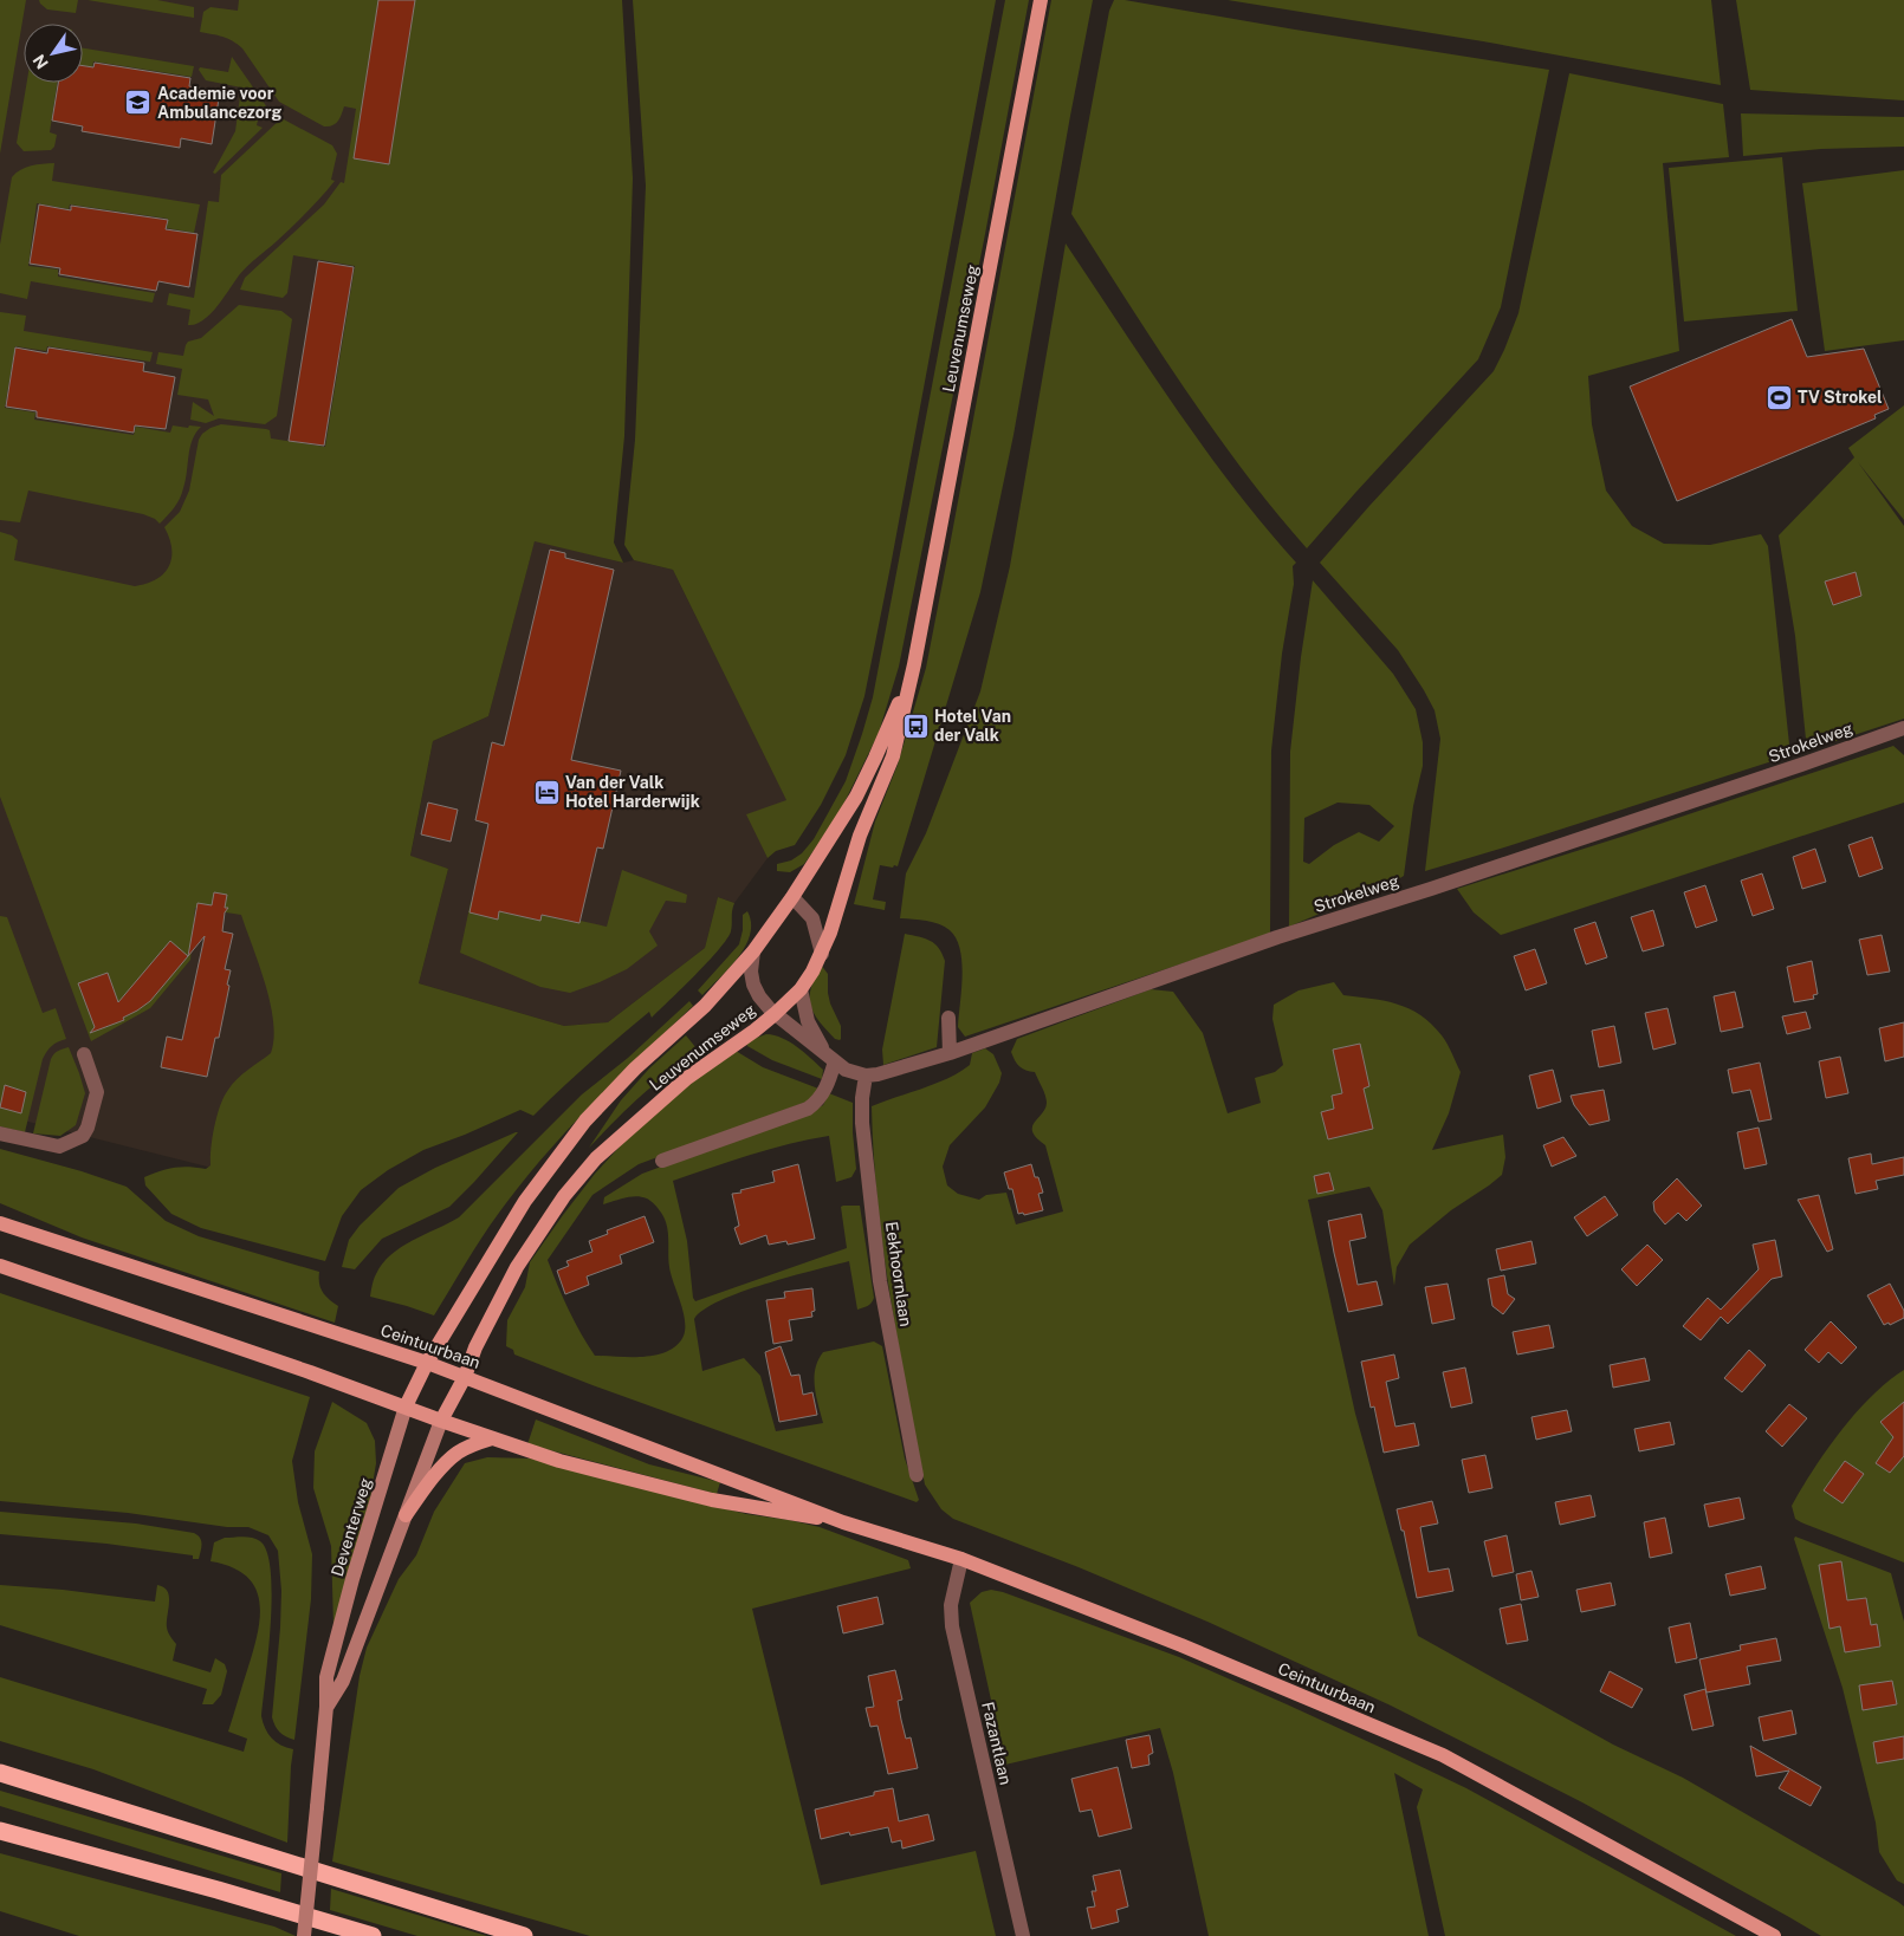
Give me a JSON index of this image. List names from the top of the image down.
{
  "streets": {
    "main road": ["Leuvenumseweg", "Ceintuurbaan", "Deventerweg"],
    "street": ["Strokelweg", "Eekhoornlaan", "Fazantlaan"]
  },
  "crossings": [
    ["Leuvenumseweg", "Ceintuurbaan"],
    ["Leuvenumseweg", "Deventerweg"],
    ["Strokelweg", "Eekhoornlaan"],
    ["Ceintuurbaan", "Deventerweg"],
    ["Ceintuurbaan", "Fazantlaan"]
  ],
  "places": {
    "school or university": ["Academie voor Ambulancezorg"],
    "sports": ["TV Strokel"],
    "bus stop": ["Hotel Van der Valk"],
    "hotel": ["Van der Valk Hotel Harderwijk"]
  },
  "north": "bottom left"
}
